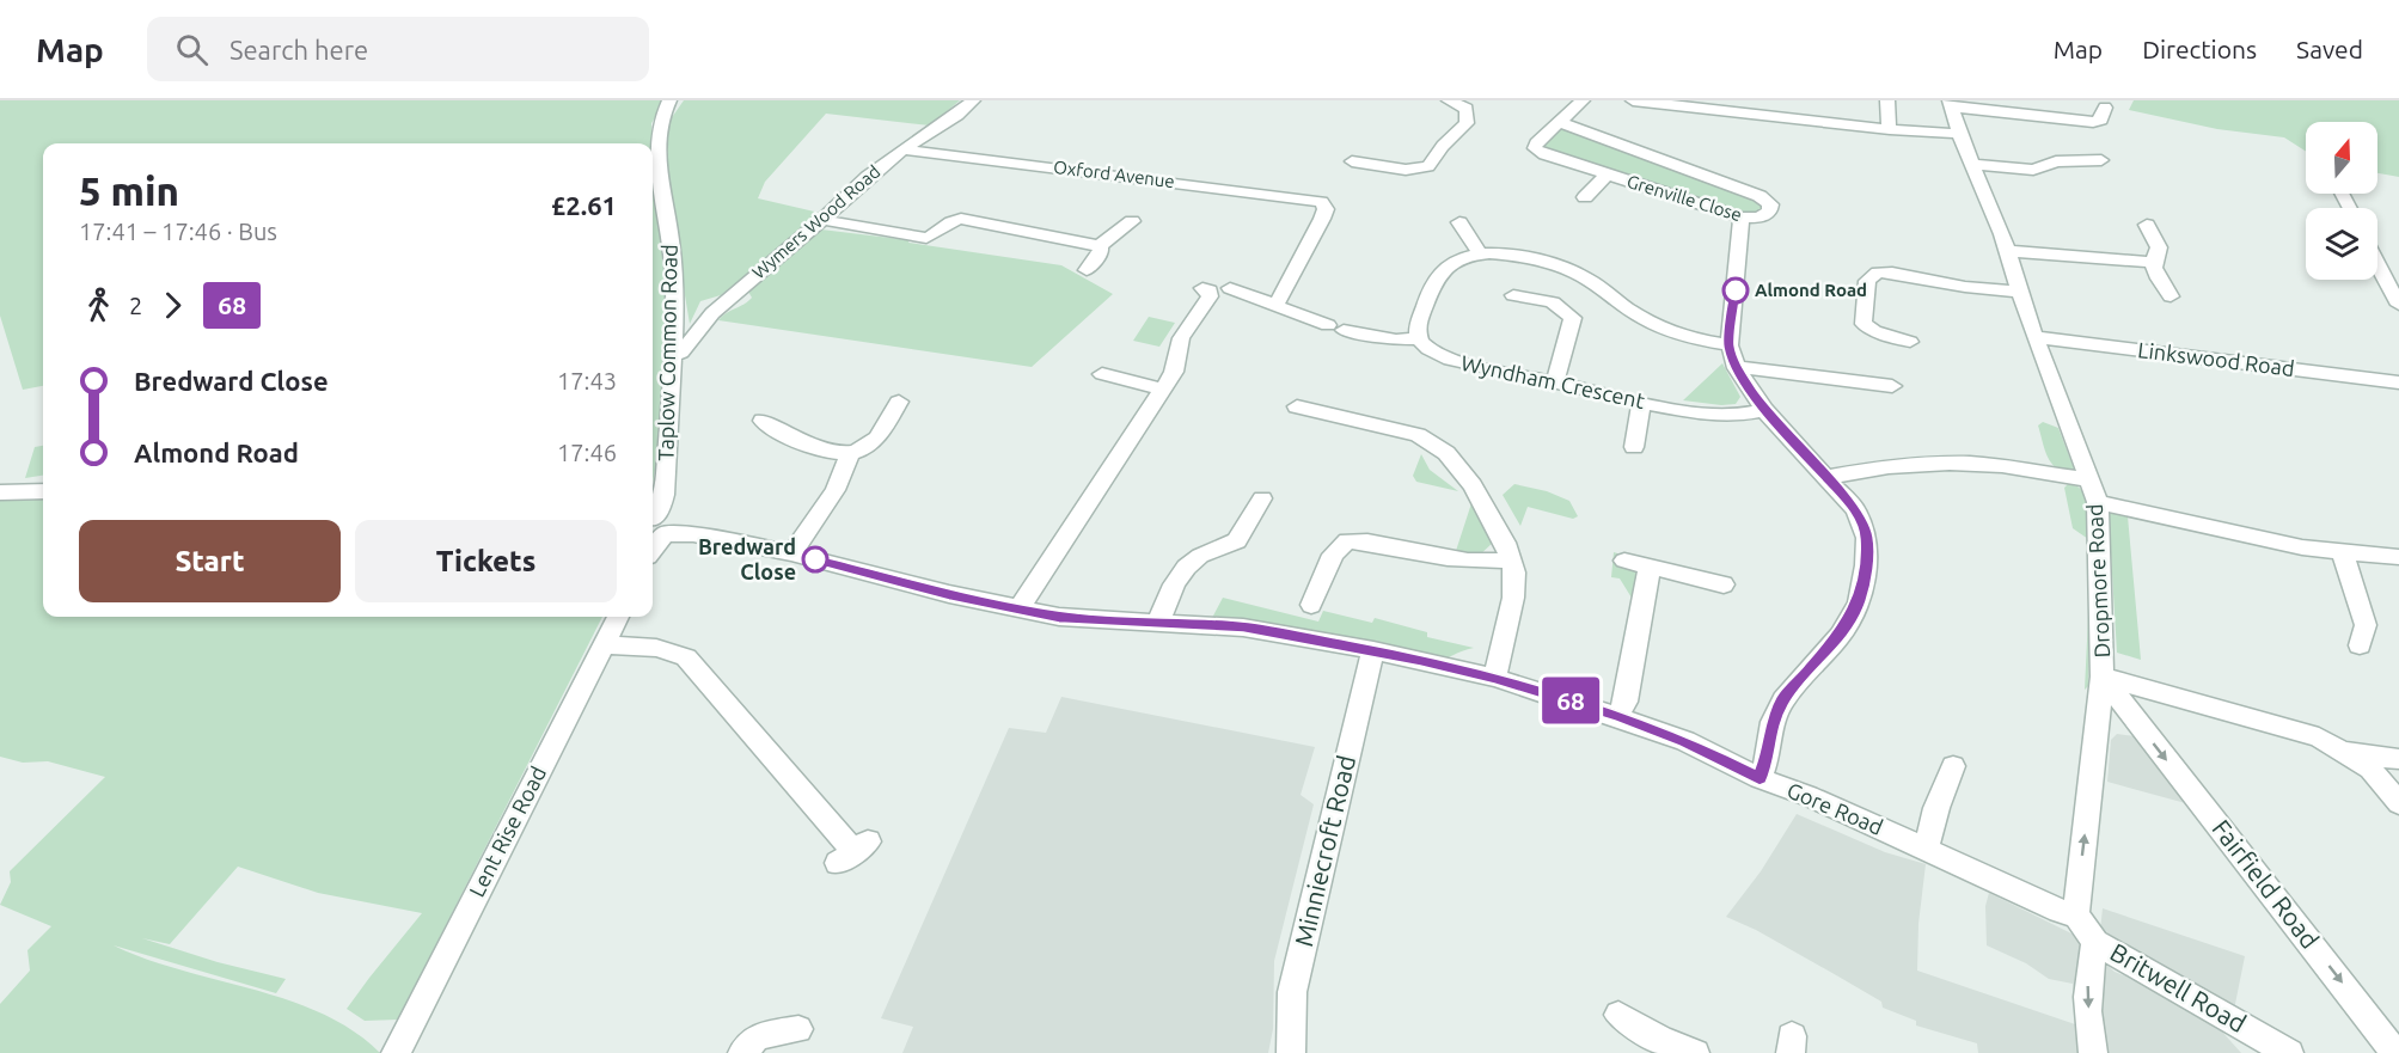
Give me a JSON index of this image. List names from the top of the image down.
{
  "streets": {
    "street": [
      "Oxford Avenue",
      "Grenville Close",
      "Wymers Wood Road",
      "Taplow Common Road",
      "Linkswood Road",
      "Wyndham Crescent",
      "Dropmore Road",
      "Gore Road",
      "Lent Rise Road",
      "Minniecroft Road",
      "Fairfield Road",
      "Britwell Road"
    ]
  },
  "crossings": [
    ["Oxford Avenue", "Wymers Wood Road"],
    ["Wymers Wood Road", "Taplow Common Road"],
    ["Taplow Common Road", "Gore Road"],
    ["Linkswood Road", "Dropmore Road"],
    ["Dropmore Road", "Gore Road"],
    ["Dropmore Road", "Fairfield Road"],
    ["Dropmore Road", "Britwell Road"],
    ["Gore Road", "Minniecroft Road"],
    ["Gore Road", "Britwell Road"]
  ],
  "one_way": ["Fairfield Road"],
  "places": ["Almond Road", "Bredward Close"],
  "lines": ["bus line 68"],
  "north": "top",
  "page": {
    "header": "Map",
    "search": "Search here",
    "nav": ["Map", "Directions", "Saved"],
    "on_map": "68",
    "heading": ["5 min", "17:41 – 17:46 · Bus", "£2.61"],
    "legs": ["2", "68"],
    "list": [
      {
        "name": "Bredward Close",
        "value": "17:43"
      },
      {
        "name": "Almond Road",
        "value": "17:46"
      }
    ],
    "buttons": ["Start", "Tickets"]
  }
}
